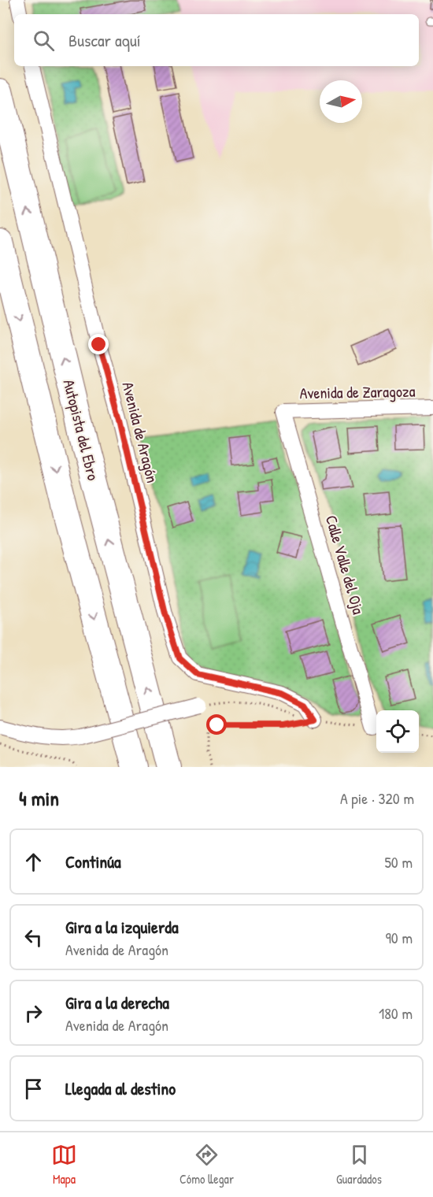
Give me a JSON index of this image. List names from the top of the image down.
{
  "streets": {
    "highway": ["Autopista del Ebro"],
    "street": ["Avenida de Zaragoza", "Avenida de Aragón", "Calle Valle del Oja"]
  },
  "crossings": [
    ["Avenida de Zaragoza", "Calle Valle del Oja"]
  ],
  "north": "right",
  "page": {
    "search": "Buscar aquí",
    "heading": ["4 min", "A pie · 320 m"],
    "list": [
      ["Continúa", "50 m"],
      ["Gira a la izquierda", "Avenida de Aragón", "90 m"],
      ["Gira a la derecha", "Avenida de Aragón", "180 m"],
      "Llegada al destino"
    ],
    "nav": ["Mapa", "Cómo llegar", "Guardados"]
  }
}
